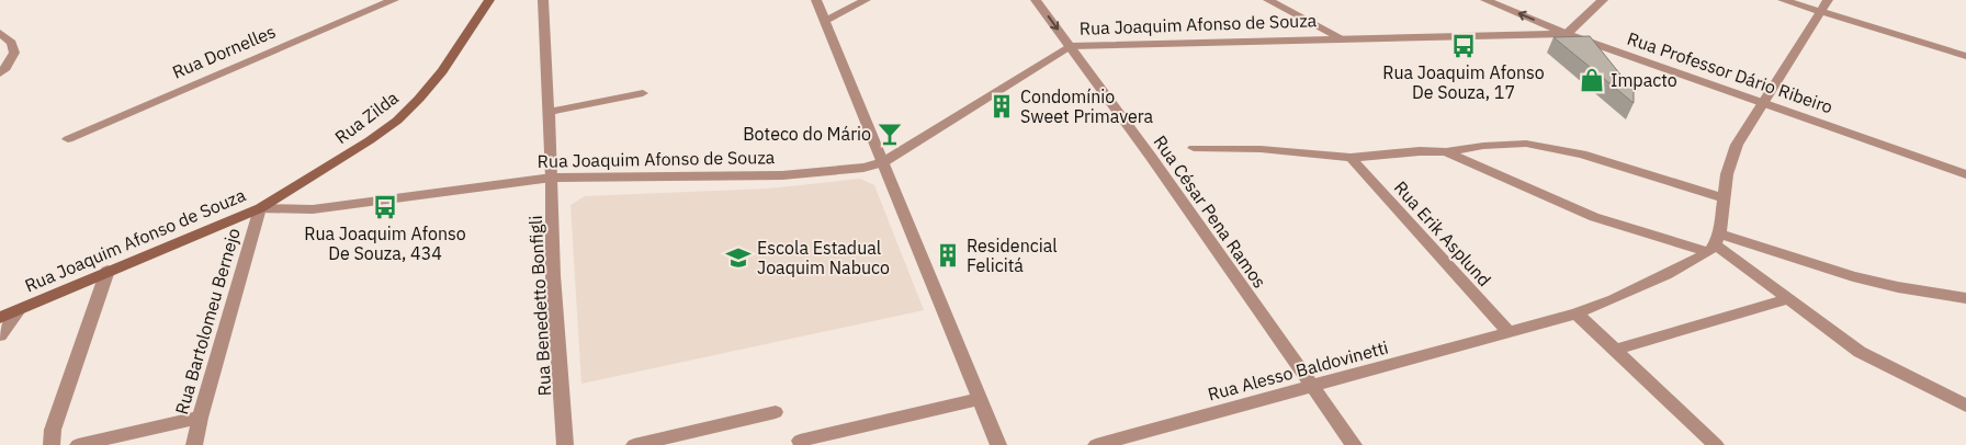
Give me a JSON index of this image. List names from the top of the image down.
{
  "streets": {
    "main road": ["Rua Joaquim Afonso de Souza", "Rua Zilda"],
    "street": [
      "Rua Dornelles",
      "Rua Professor Dário Ribeiro",
      "Rua César Pena Ramos",
      "Rua Erik Asplund",
      "Rua Benedetto Bonfigli",
      "Rua Bartolomeu Bernejo",
      "Rua Alesso Baldovinetti"
    ]
  },
  "crossings": [
    ["Rua Joaquim Afonso de Souza", "Rua Professor Dário Ribeiro"],
    ["Rua Joaquim Afonso de Souza", "Rua Zilda"],
    ["Rua Joaquim Afonso de Souza", "Rua César Pena Ramos"],
    ["Rua Joaquim Afonso de Souza", "Rua Benedetto Bonfigli"],
    ["Rua Joaquim Afonso de Souza", "Rua Bartolomeu Bernejo"],
    ["Rua Zilda", "Rua Bartolomeu Bernejo"],
    ["Rua César Pena Ramos", "Rua Alesso Baldovinetti"],
    ["Rua Erik Asplund", "Rua Alesso Baldovinetti"]
  ],
  "places": {
    "bus stop": ["Rua Joaquim Afonso De Souza, 17", "Rua Joaquim Afonso De Souza, 434"],
    "shop": ["Impacto"],
    "building": ["Condomínio Sweet Primavera", "Residencial Felicitá"],
    "bar": ["Boteco do Mário"],
    "school or university": ["Escola Estadual Joaquim Nabuco"]
  }
}
